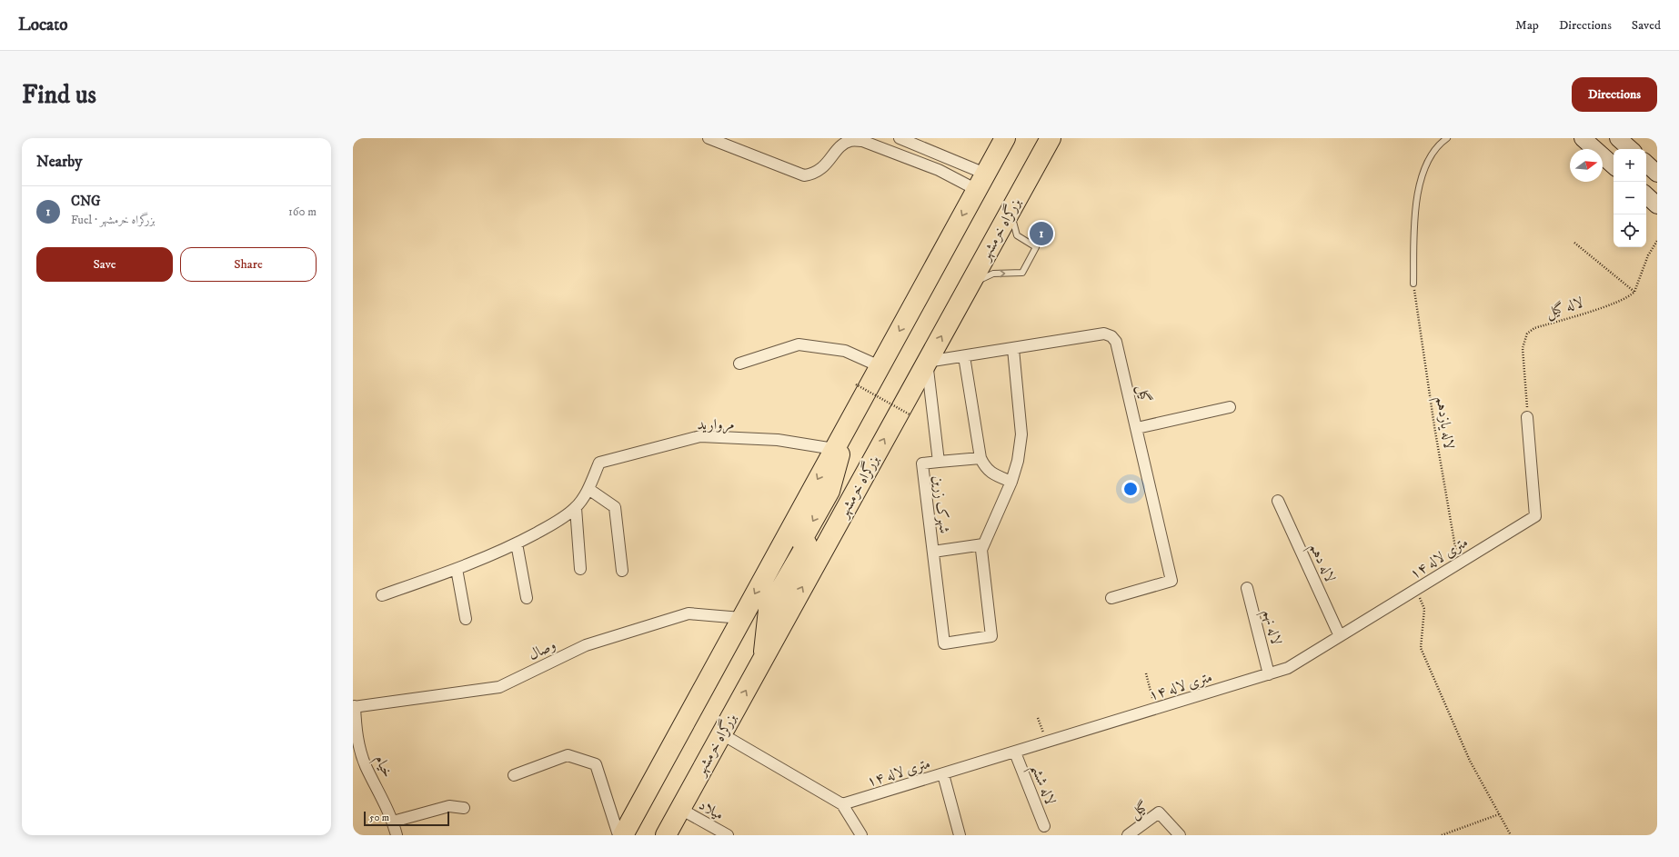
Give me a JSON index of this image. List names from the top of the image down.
{
  "streets": {
    "highway": ["بزرگراه خرمشهر"],
    "street": [
      "گیل",
      "مروارید",
      "شهرک زرین",
      "۱۴ متری لاله",
      "لاله دهم",
      "لاله نهم",
      "وصال",
      "خیام",
      "لاله ششم",
      "میلاد"
    ],
    "path": ["لاله گیل", "لاله یازدهم"]
  },
  "crossings": [
    ["بزرگراه خرمشهر", "گیل"],
    ["بزرگراه خرمشهر", "مروارید"],
    ["بزرگراه خرمشهر", "شهرک زرین"],
    ["بزرگراه خرمشهر", "وصال"],
    ["بزرگراه خرمشهر", "میلاد"],
    ["لاله گیل", "۱۴ متری لاله"],
    ["گیل", "شهرک زرین"],
    ["لاله یازدهم", "۱۴ متری لاله"],
    ["۱۴ متری لاله", "لاله دهم"],
    ["۱۴ متری لاله", "لاله نهم"],
    ["۱۴ متری لاله", "لاله ششم"],
    ["وصال", "خیام"]
  ],
  "scale_bar": "50 m",
  "north": "right",
  "page": {
    "header": "Locato",
    "nav": ["Map", "Directions", "Saved"],
    "buttons": [
      "Directions",
      ["Save", "Share"]
    ],
    "title": "Find us",
    "heading": "Nearby",
    "map_buttons": ["+", "−"],
    "list": [
      {
        "mark": "1",
        "name": "CNG",
        "note": "Fuel · بزرگراه خرمشهر",
        "value": "160 m"
      }
    ],
    "pins": "1",
    "scale": "50 m"
  }
}
